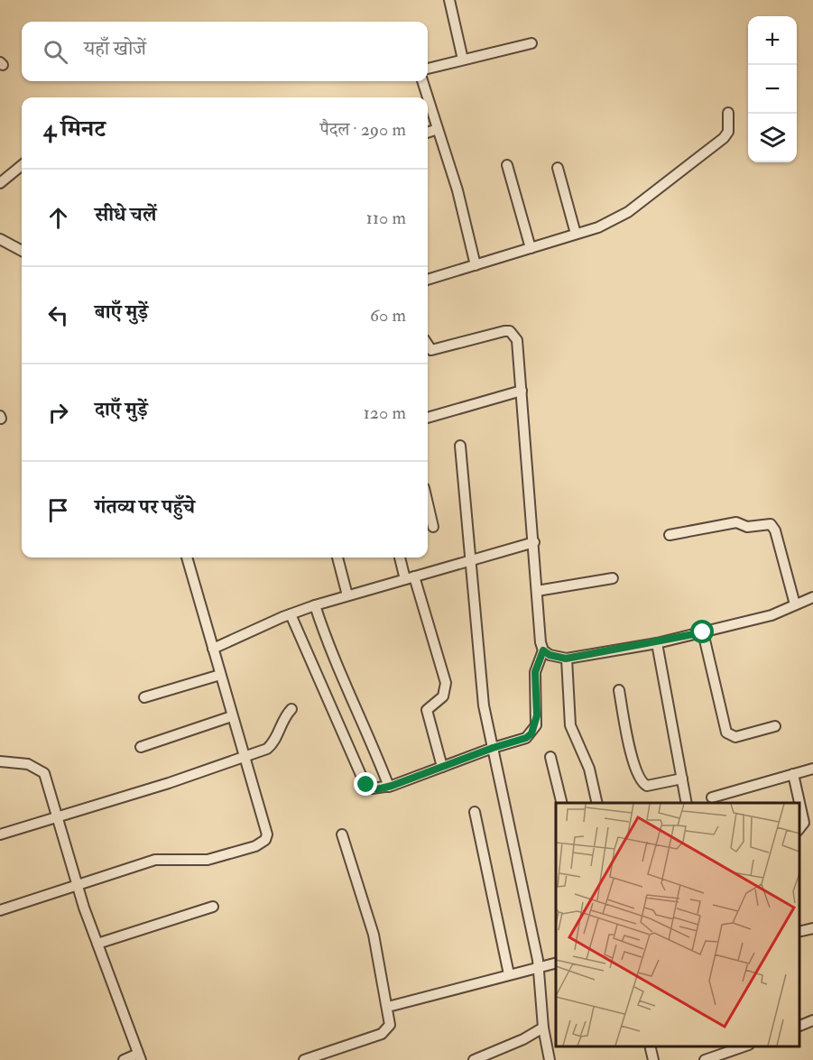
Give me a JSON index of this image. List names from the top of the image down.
{
  "page": {
    "map_buttons": ["+", "−"],
    "search": "यहाँ खोजें",
    "heading": ["4 मिनट", "पैदल · 290 m"],
    "list": [
      ["सीधे चलें", "110 m"],
      ["बाएँ मुड़ें", "60 m"],
      ["दाएँ मुड़ें", "120 m"],
      "गंतव्य पर पहुँचे"
    ]
  }
}
